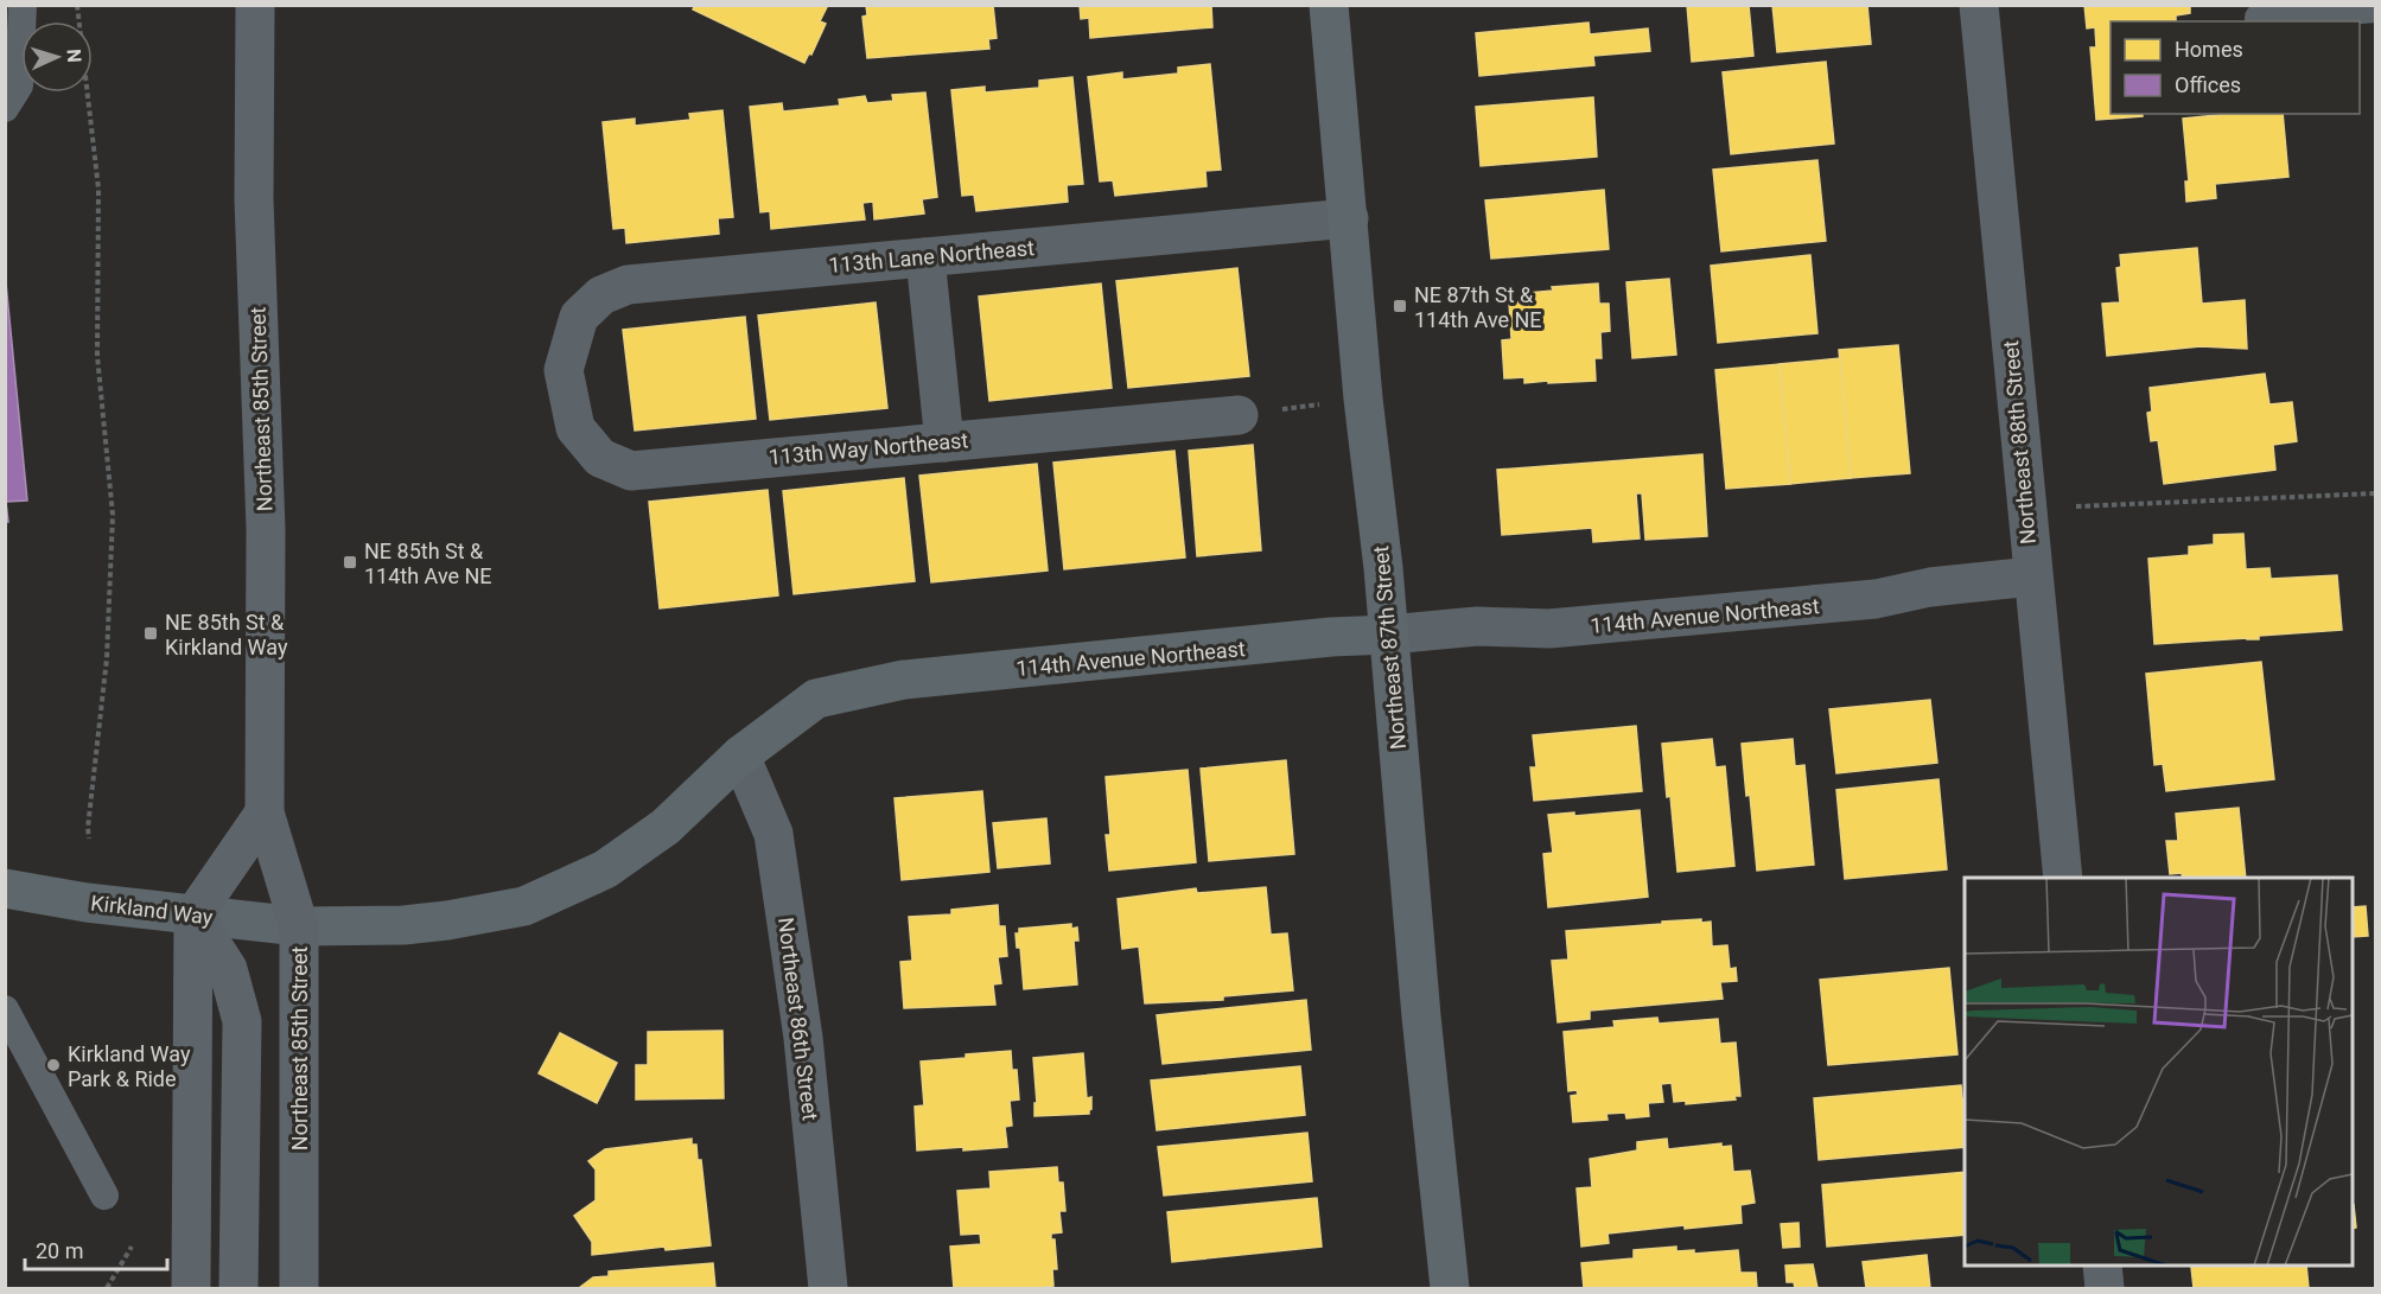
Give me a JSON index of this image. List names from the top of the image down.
{
  "streets": {
    "main road": ["Northeast 85th Street"],
    "street": [
      "113th Lane Northeast",
      "Northeast 88th Street",
      "113th Way Northeast",
      "114th Avenue Northeast",
      "Northeast 87th Street",
      "Kirkland Way",
      "Northeast 86th Street"
    ]
  },
  "crossings": [
    ["113th Lane Northeast", "113th Way Northeast"],
    ["113th Lane Northeast", "Northeast 87th Street"],
    ["Northeast 85th Street", "114th Avenue Northeast"],
    ["Northeast 85th Street", "Kirkland Way"],
    ["Northeast 88th Street", "114th Avenue Northeast"],
    ["114th Avenue Northeast", "Northeast 87th Street"],
    ["114th Avenue Northeast", "Kirkland Way"],
    ["114th Avenue Northeast", "Northeast 86th Street"]
  ],
  "places": {
    "transit": ["NE 87th St & 114th Ave NE", "NE 85th St & 114th Ave NE", "NE 85th St & Kirkland Way"],
    "other": ["Kirkland Way Park & Ride"]
  },
  "legend": ["Homes", "Offices"],
  "scale_bar": "20 m",
  "north": "right"
}
